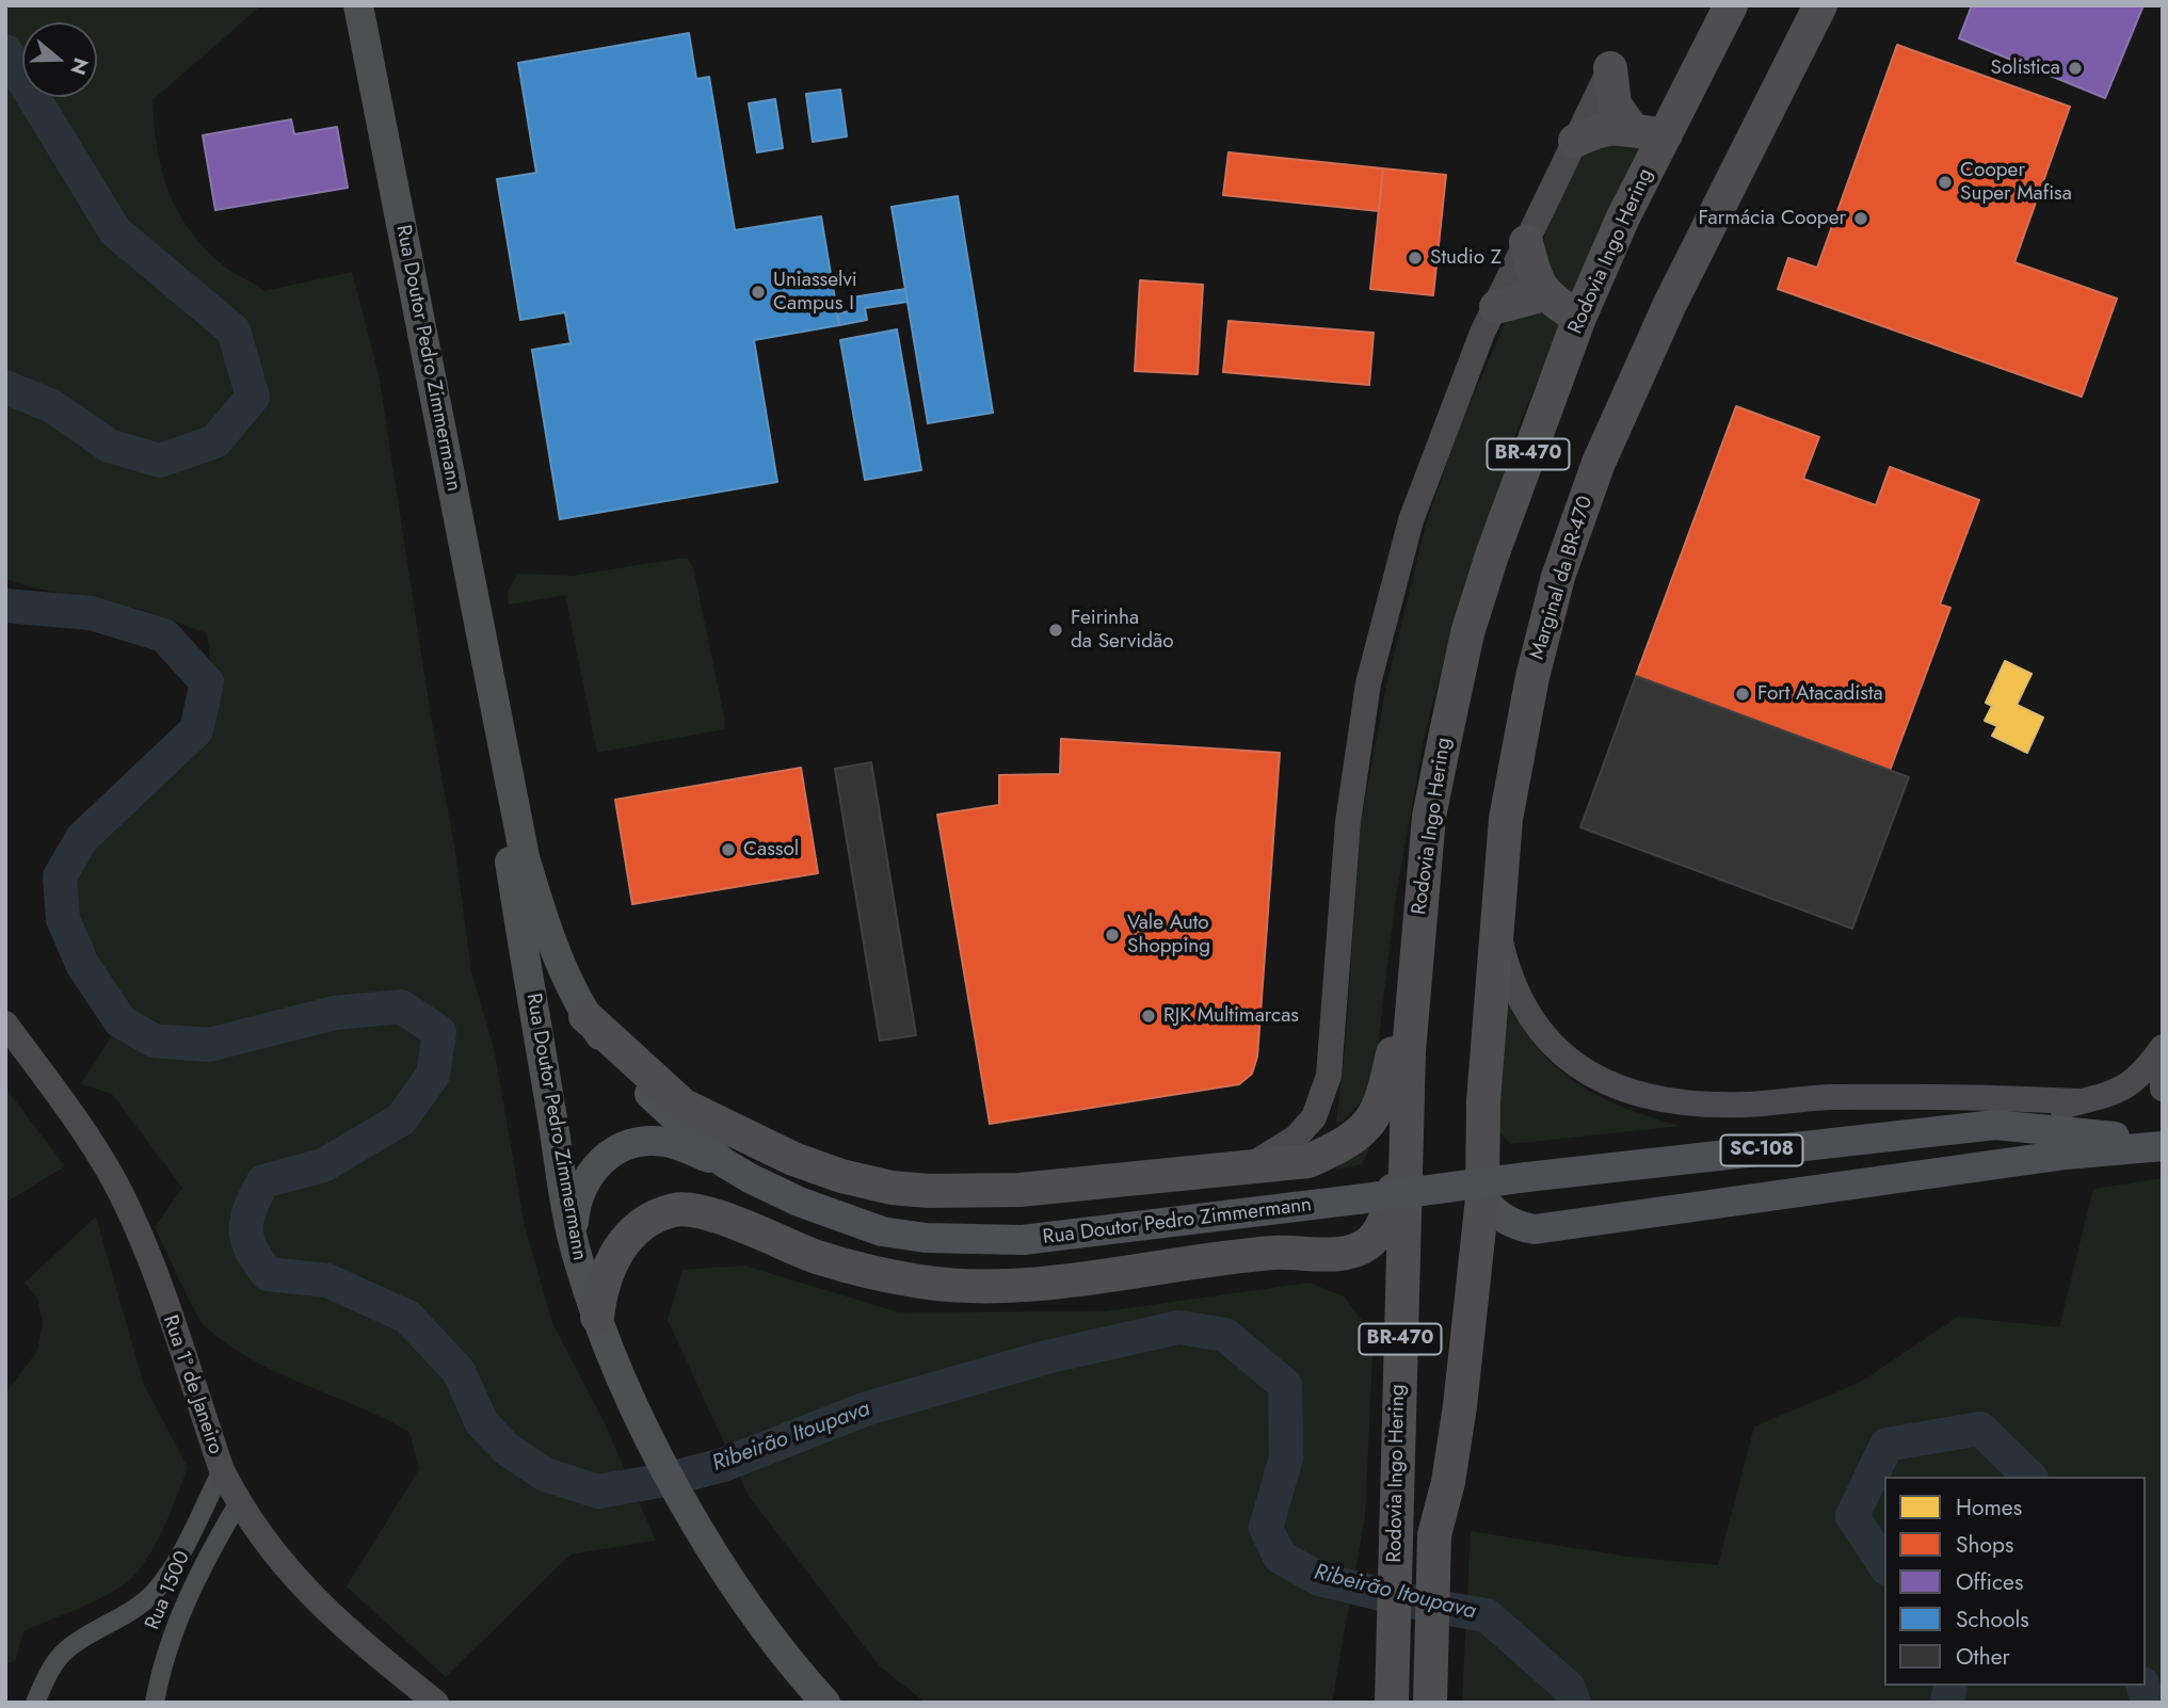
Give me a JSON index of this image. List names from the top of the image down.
{
  "streets": {
    "highway": ["Rodovia Ingo Hering", "BR-470", "Marginal da BR-470"],
    "main road": ["Rua Doutor Pedro Zimmermann", "SC-108"],
    "street": ["Rua 1º de Janeiro", "Rua 1500"]
  },
  "crossings": [
    ["Rodovia Ingo Hering", "Marginal da BR-470"],
    ["Rua 1º de Janeiro", "Rua 1500"]
  ],
  "water": ["Ribeirão Itoupava"],
  "places": [
    "Solistica",
    "Cooper Super Mafisa",
    "Farmácia Cooper",
    "Studio Z",
    "Uniasselvi Campus I",
    "Feirinha da Servidão",
    "Fort Atacadista",
    "Cassol",
    "Vale Auto Shopping",
    "RJK Multimarcas"
  ],
  "legend": [
    "Homes",
    "Shops",
    "Offices",
    "Schools",
    "Other"
  ],
  "north": "right"
}
